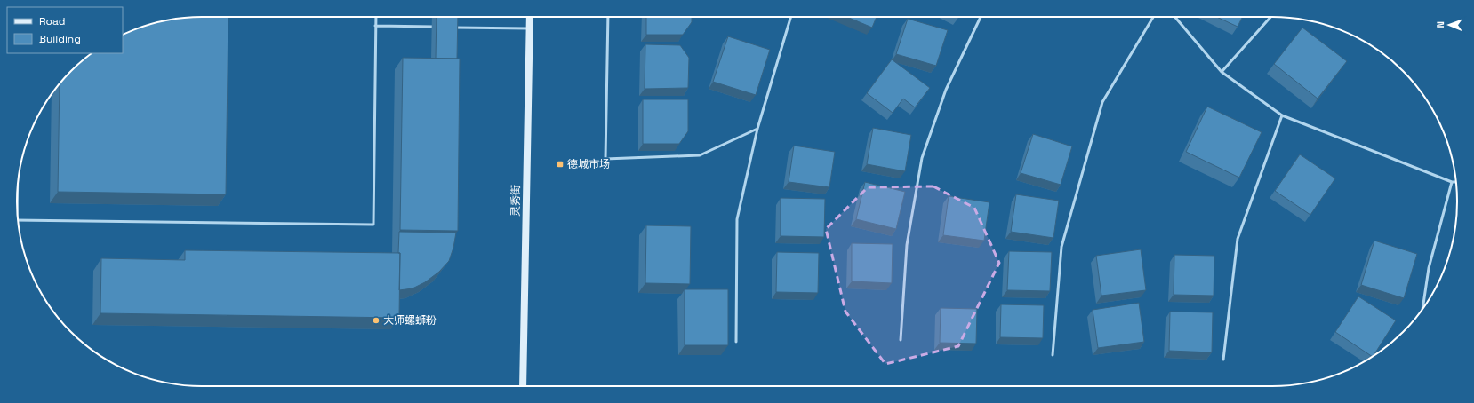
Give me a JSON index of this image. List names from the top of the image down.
{
  "streets": {
    "main road": ["灵秀街"]
  },
  "places": {
    "transit": ["德城市场"],
    "other": ["大师螺蛳粉"]
  },
  "legend": ["Road", "Building"],
  "north": "left"
}
